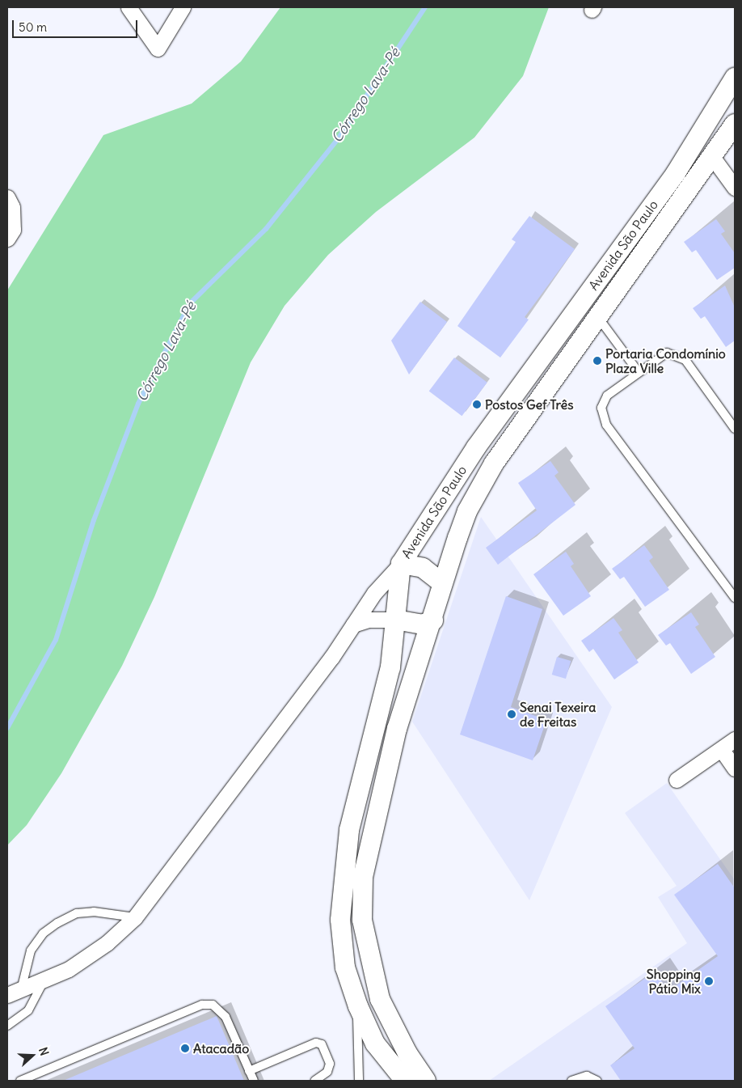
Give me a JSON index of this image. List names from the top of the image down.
{
  "streets": {
    "street": ["Avenida São Paulo"]
  },
  "water": ["Córrego Lava-Pé"],
  "places": [
    "Portaria Condomínio Plaza Ville",
    "Postos Gef Três",
    "Senai Texeira de Freitas",
    "Shopping Pátio Mix",
    "Atacadão"
  ],
  "scale_bar": "50 m",
  "north": "right"
}
